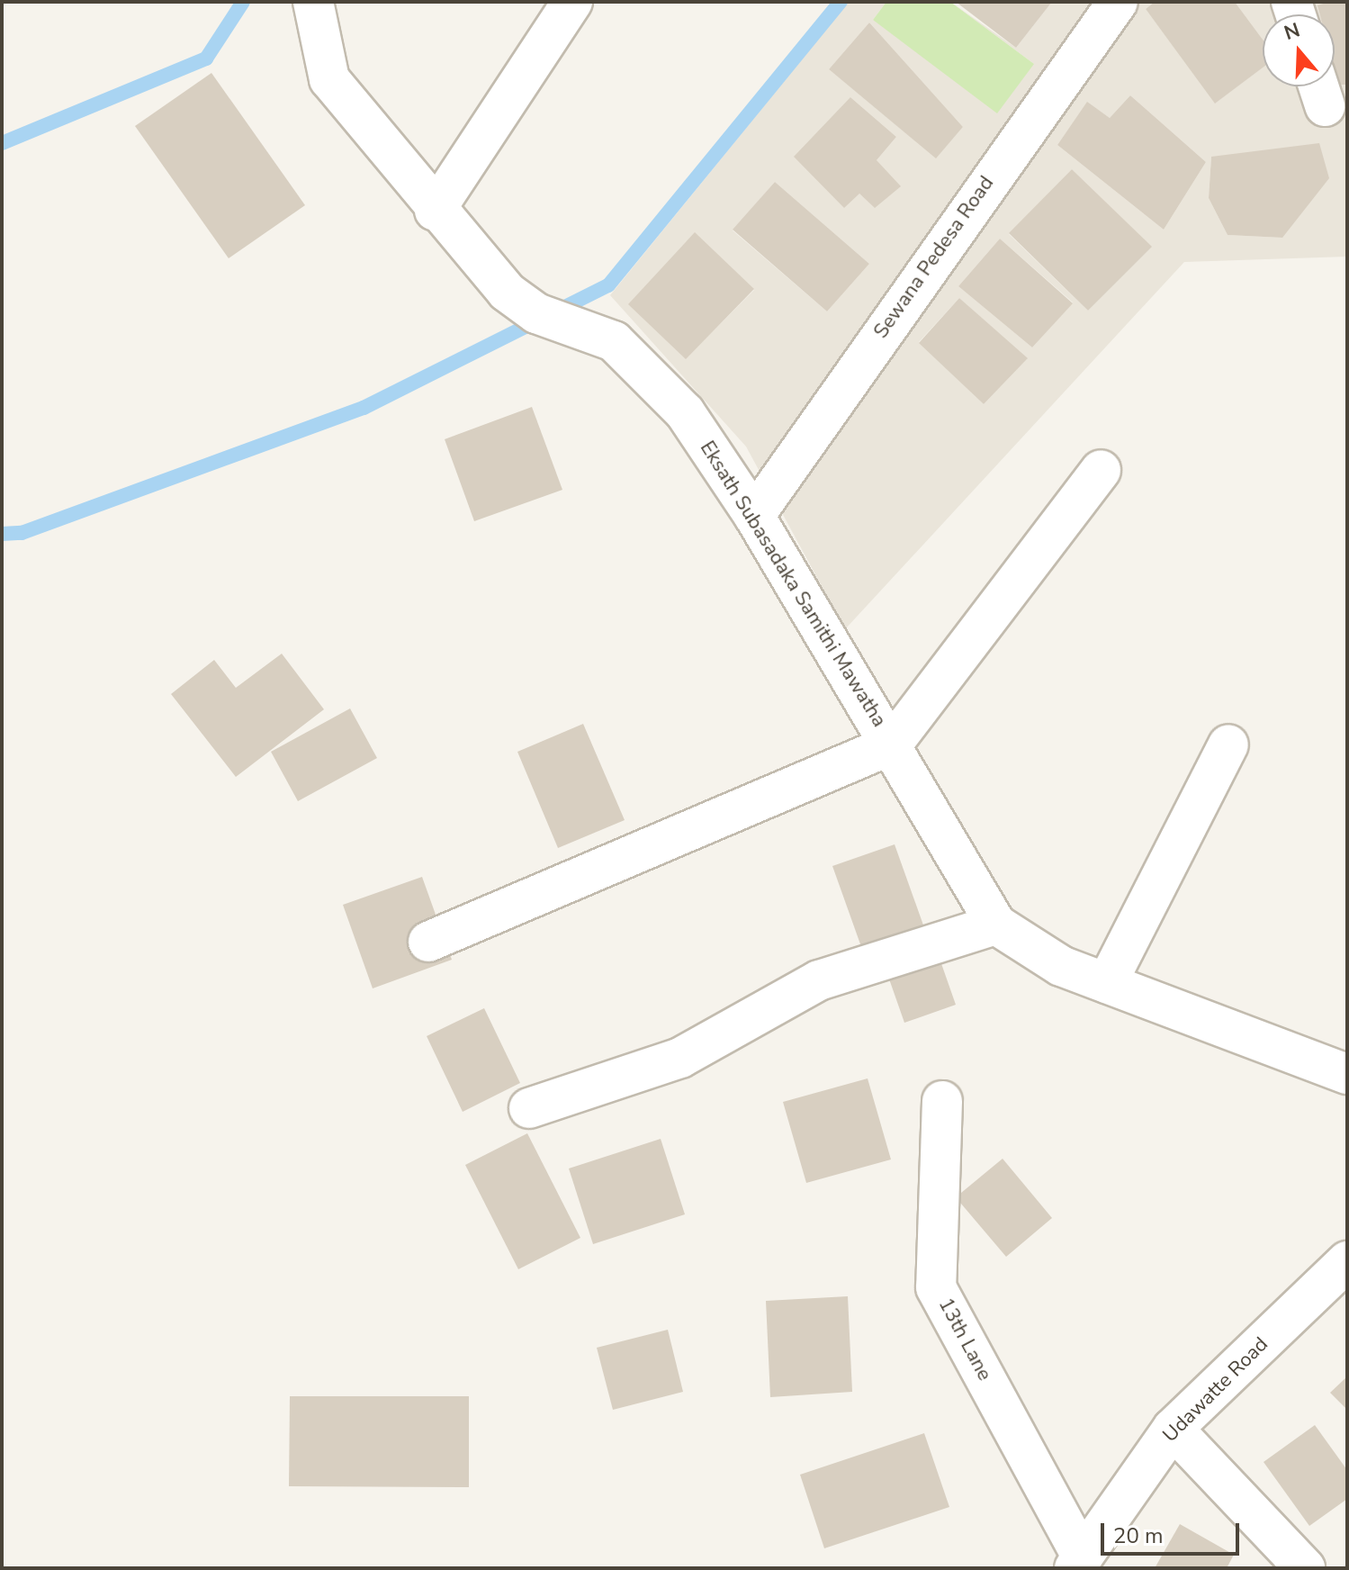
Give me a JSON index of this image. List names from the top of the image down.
{
  "streets": {
    "street": [
      "Sewana Pedesa Road",
      "Eksath Subasadaka Samithi Mawatha",
      "13th Lane",
      "Udawatte Road"
    ]
  },
  "crossings": [
    ["Sewana Pedesa Road", "Eksath Subasadaka Samithi Mawatha"],
    ["13th Lane", "Udawatte Road"]
  ],
  "scale_bar": "20 m",
  "north": "top"
}
